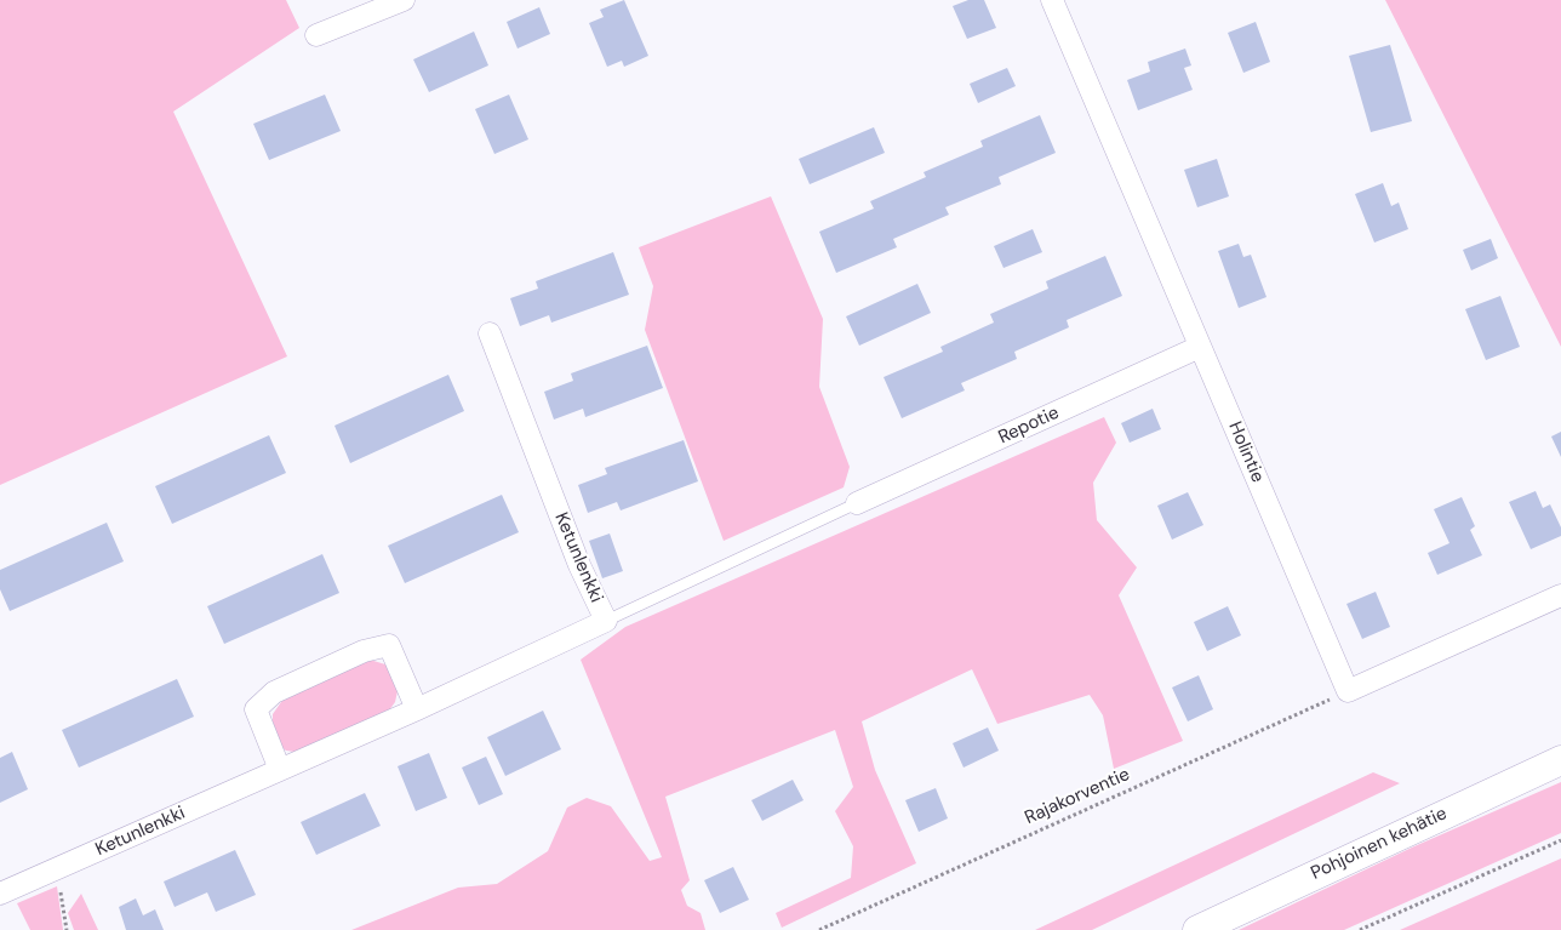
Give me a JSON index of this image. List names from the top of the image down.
{
  "streets": {
    "main road": ["Pohjoinen kehätie"],
    "street": ["Repotie", "Holintie", "Ketunlenkki"],
    "path": ["Rajakorventie"]
  },
  "crossings": [
    ["Repotie", "Holintie"],
    ["Holintie", "Rajakorventie"]
  ]
}
